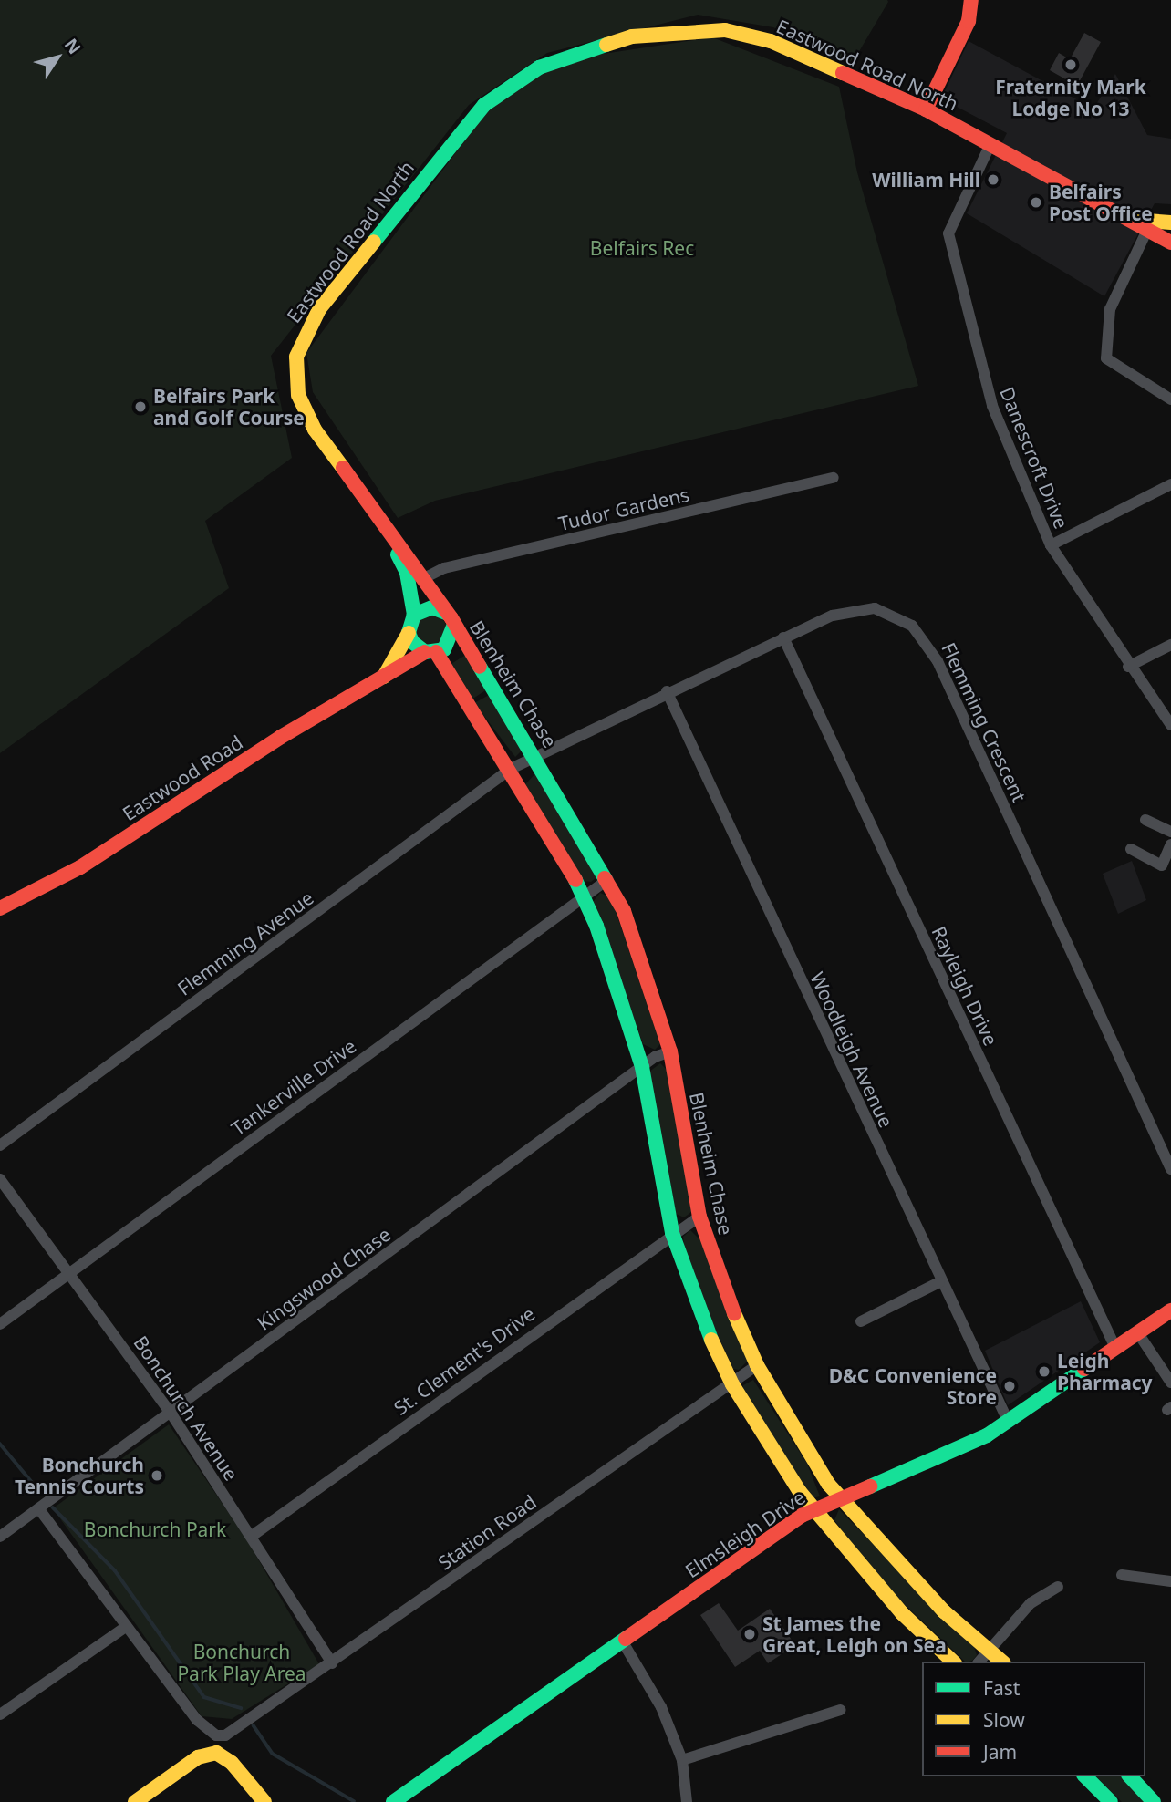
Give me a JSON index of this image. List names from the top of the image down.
{
  "streets": {
    "street": [
      "Eastwood Road North",
      "Danescroft Drive",
      "Tudor Gardens",
      "Blenheim Chase",
      "Flemming Crescent",
      "Eastwood Road",
      "Flemming Avenue",
      "Rayleigh Drive",
      "Woodleigh Avenue",
      "Tankerville Drive",
      "Kingswood Chase",
      "St. Clement's Drive",
      "Bonchurch Avenue",
      "Station Road",
      "Elmsleigh Drive"
    ]
  },
  "crossings": [
    ["Eastwood Road North", "Danescroft Drive"],
    ["Blenheim Chase", "Flemming Crescent"],
    ["Blenheim Chase", "Eastwood Road"],
    ["Blenheim Chase", "Tankerville Drive"],
    ["Blenheim Chase", "Kingswood Chase"],
    ["Blenheim Chase", "St. Clement's Drive"],
    ["Blenheim Chase", "Station Road"],
    ["Blenheim Chase", "Elmsleigh Drive"],
    ["Flemming Crescent", "Flemming Avenue"],
    ["Flemming Crescent", "Rayleigh Drive"],
    ["Flemming Crescent", "Woodleigh Avenue"],
    ["Rayleigh Drive", "Elmsleigh Drive"],
    ["Woodleigh Avenue", "Elmsleigh Drive"],
    ["Tankerville Drive", "Bonchurch Avenue"],
    ["Kingswood Chase", "Bonchurch Avenue"],
    ["St. Clement's Drive", "Bonchurch Avenue"],
    ["Bonchurch Avenue", "Station Road"]
  ],
  "parks": ["Belfairs Rec", "Bonchurch Park", "Bonchurch Park Play Area"],
  "places": [
    "Fraternity Mark Lodge No 13",
    "William Hill",
    "Belfairs Post Office",
    "Belfairs Park and Golf Course",
    "Leigh Pharmacy",
    "D&C Convenience Store",
    "Bonchurch Tennis Courts",
    "St James the Great, Leigh on Sea"
  ],
  "legend": ["Fast", "Slow", "Jam"],
  "north": "top right"
}
